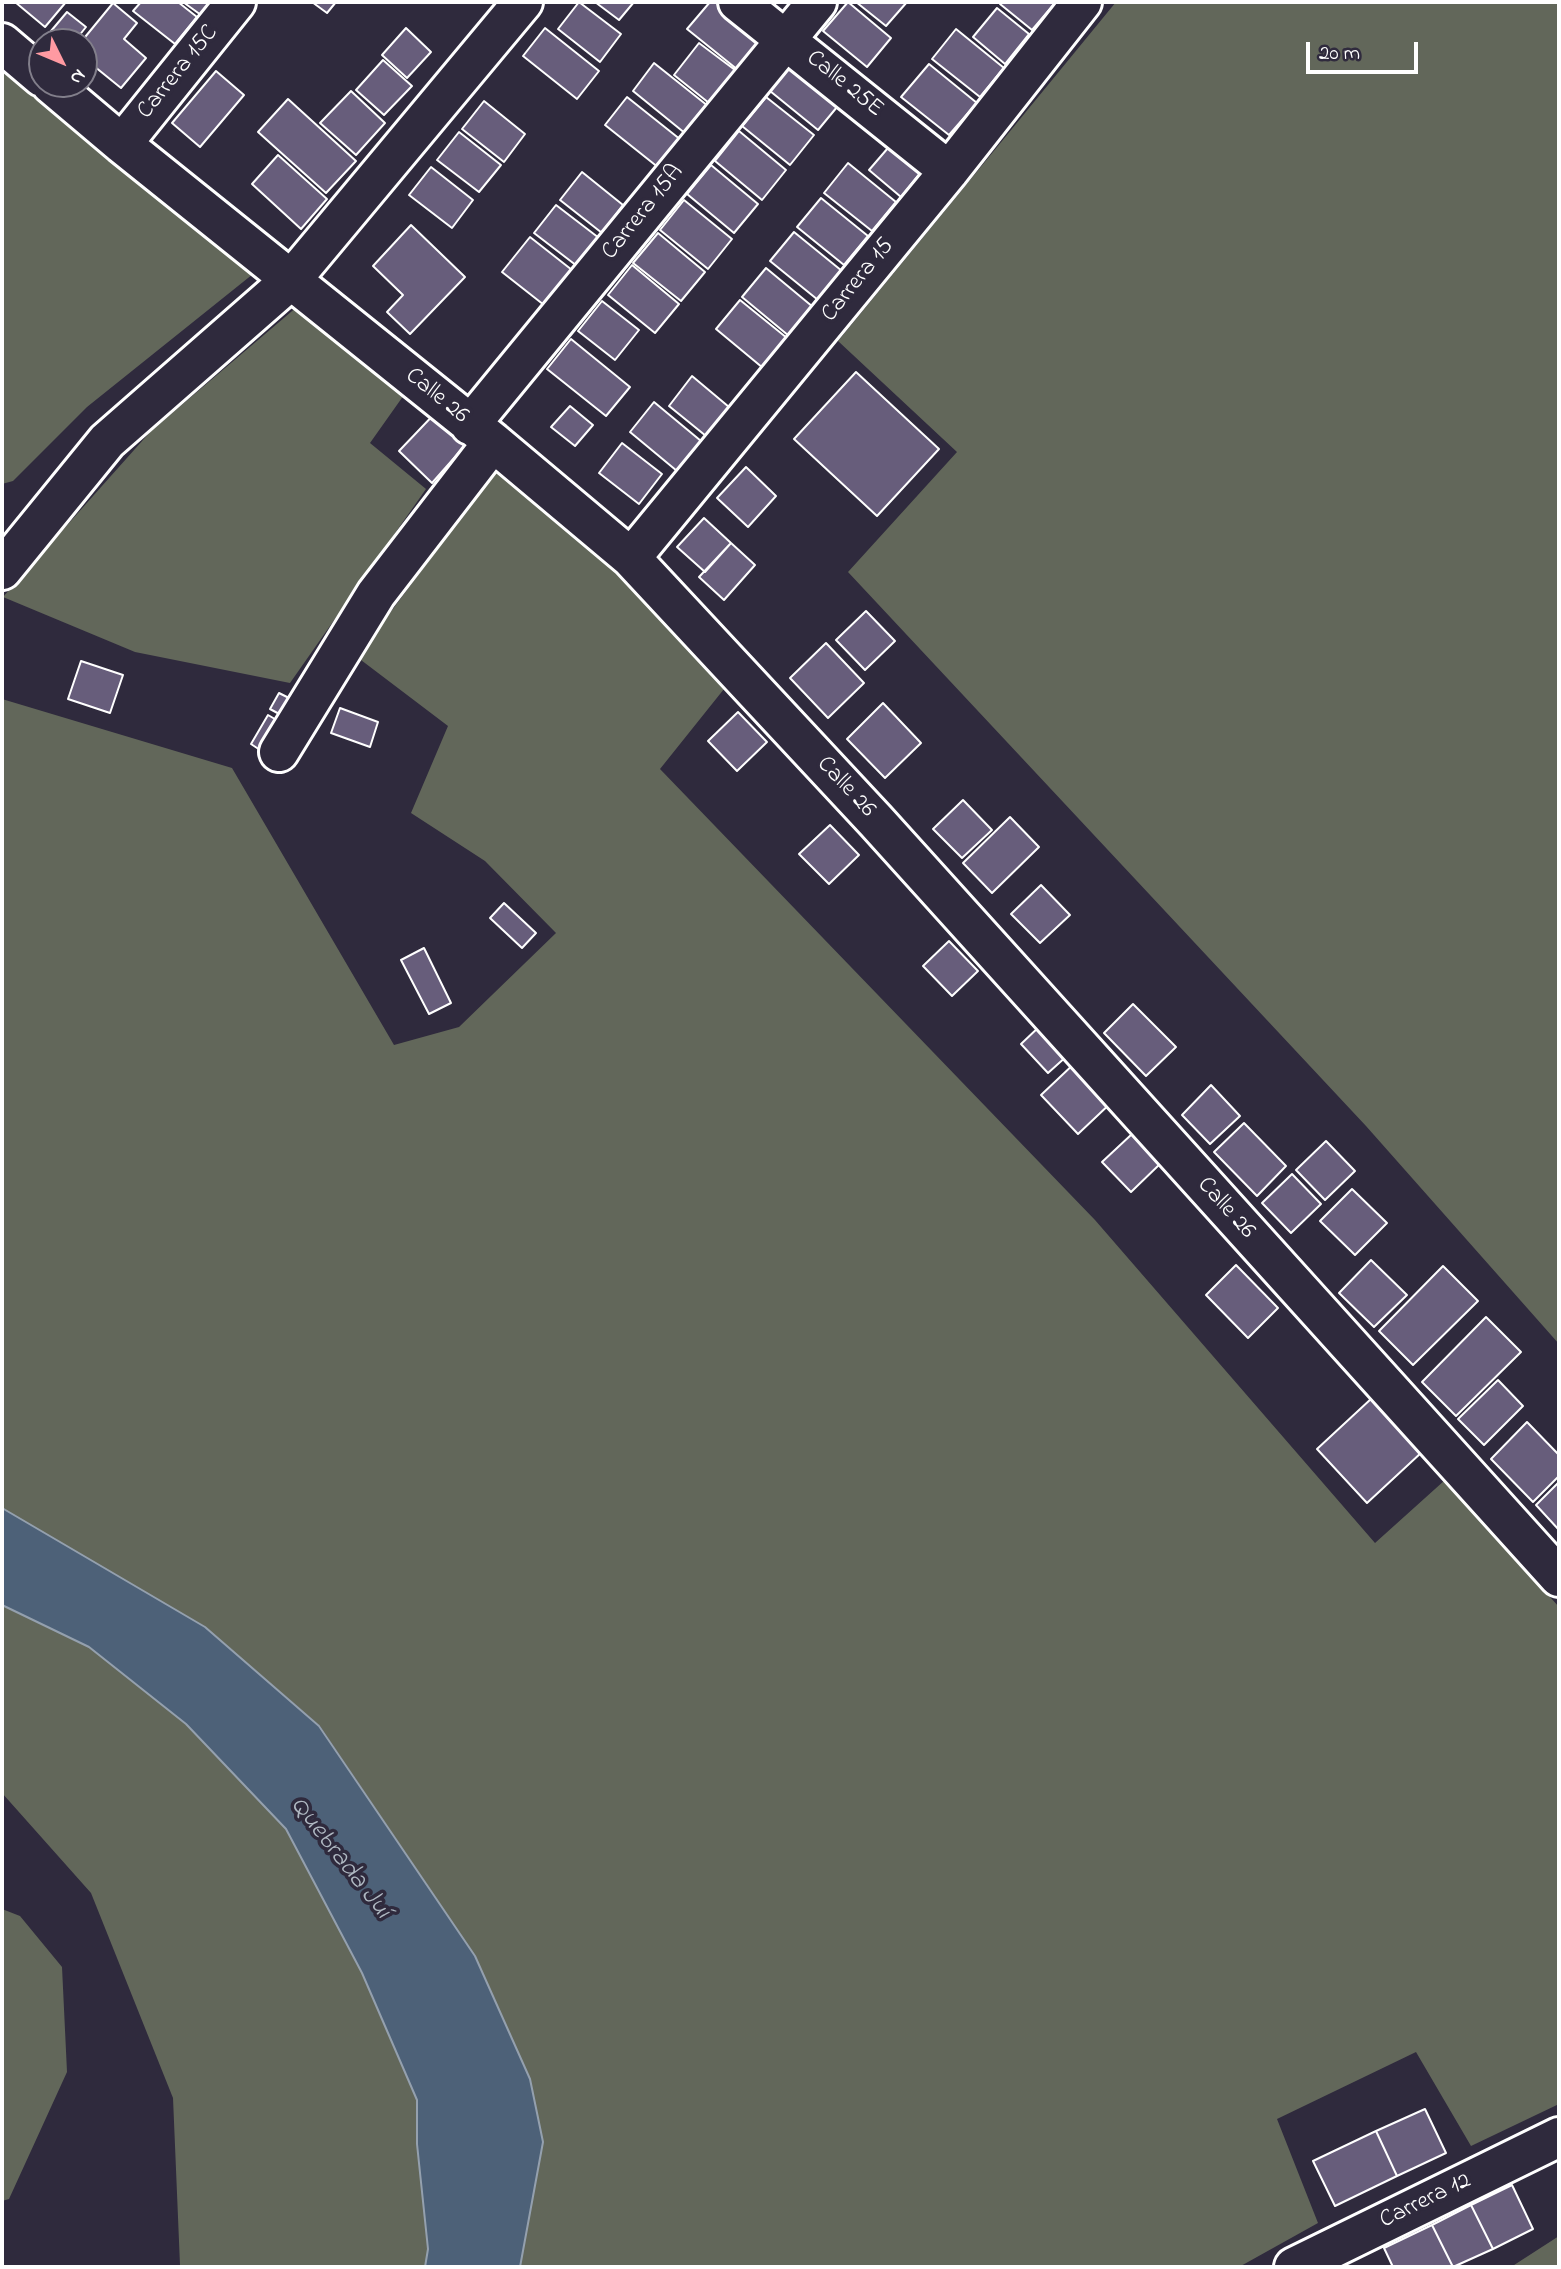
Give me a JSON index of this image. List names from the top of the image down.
{
  "streets": {
    "street": [
      "Carrera 15C",
      "Calle 25E",
      "Carrera 15A",
      "Carrera 15",
      "Calle 26",
      "Carrera 12"
    ]
  },
  "crossings": [
    ["Carrera 15C", "Calle 26"],
    ["Calle 25E", "Carrera 15A"],
    ["Calle 25E", "Carrera 15"],
    ["Carrera 15A", "Calle 26"],
    ["Carrera 15", "Calle 26"]
  ],
  "water": ["Quebrada Juí"],
  "scale_bar": "20 m",
  "north": "bottom right"
}
